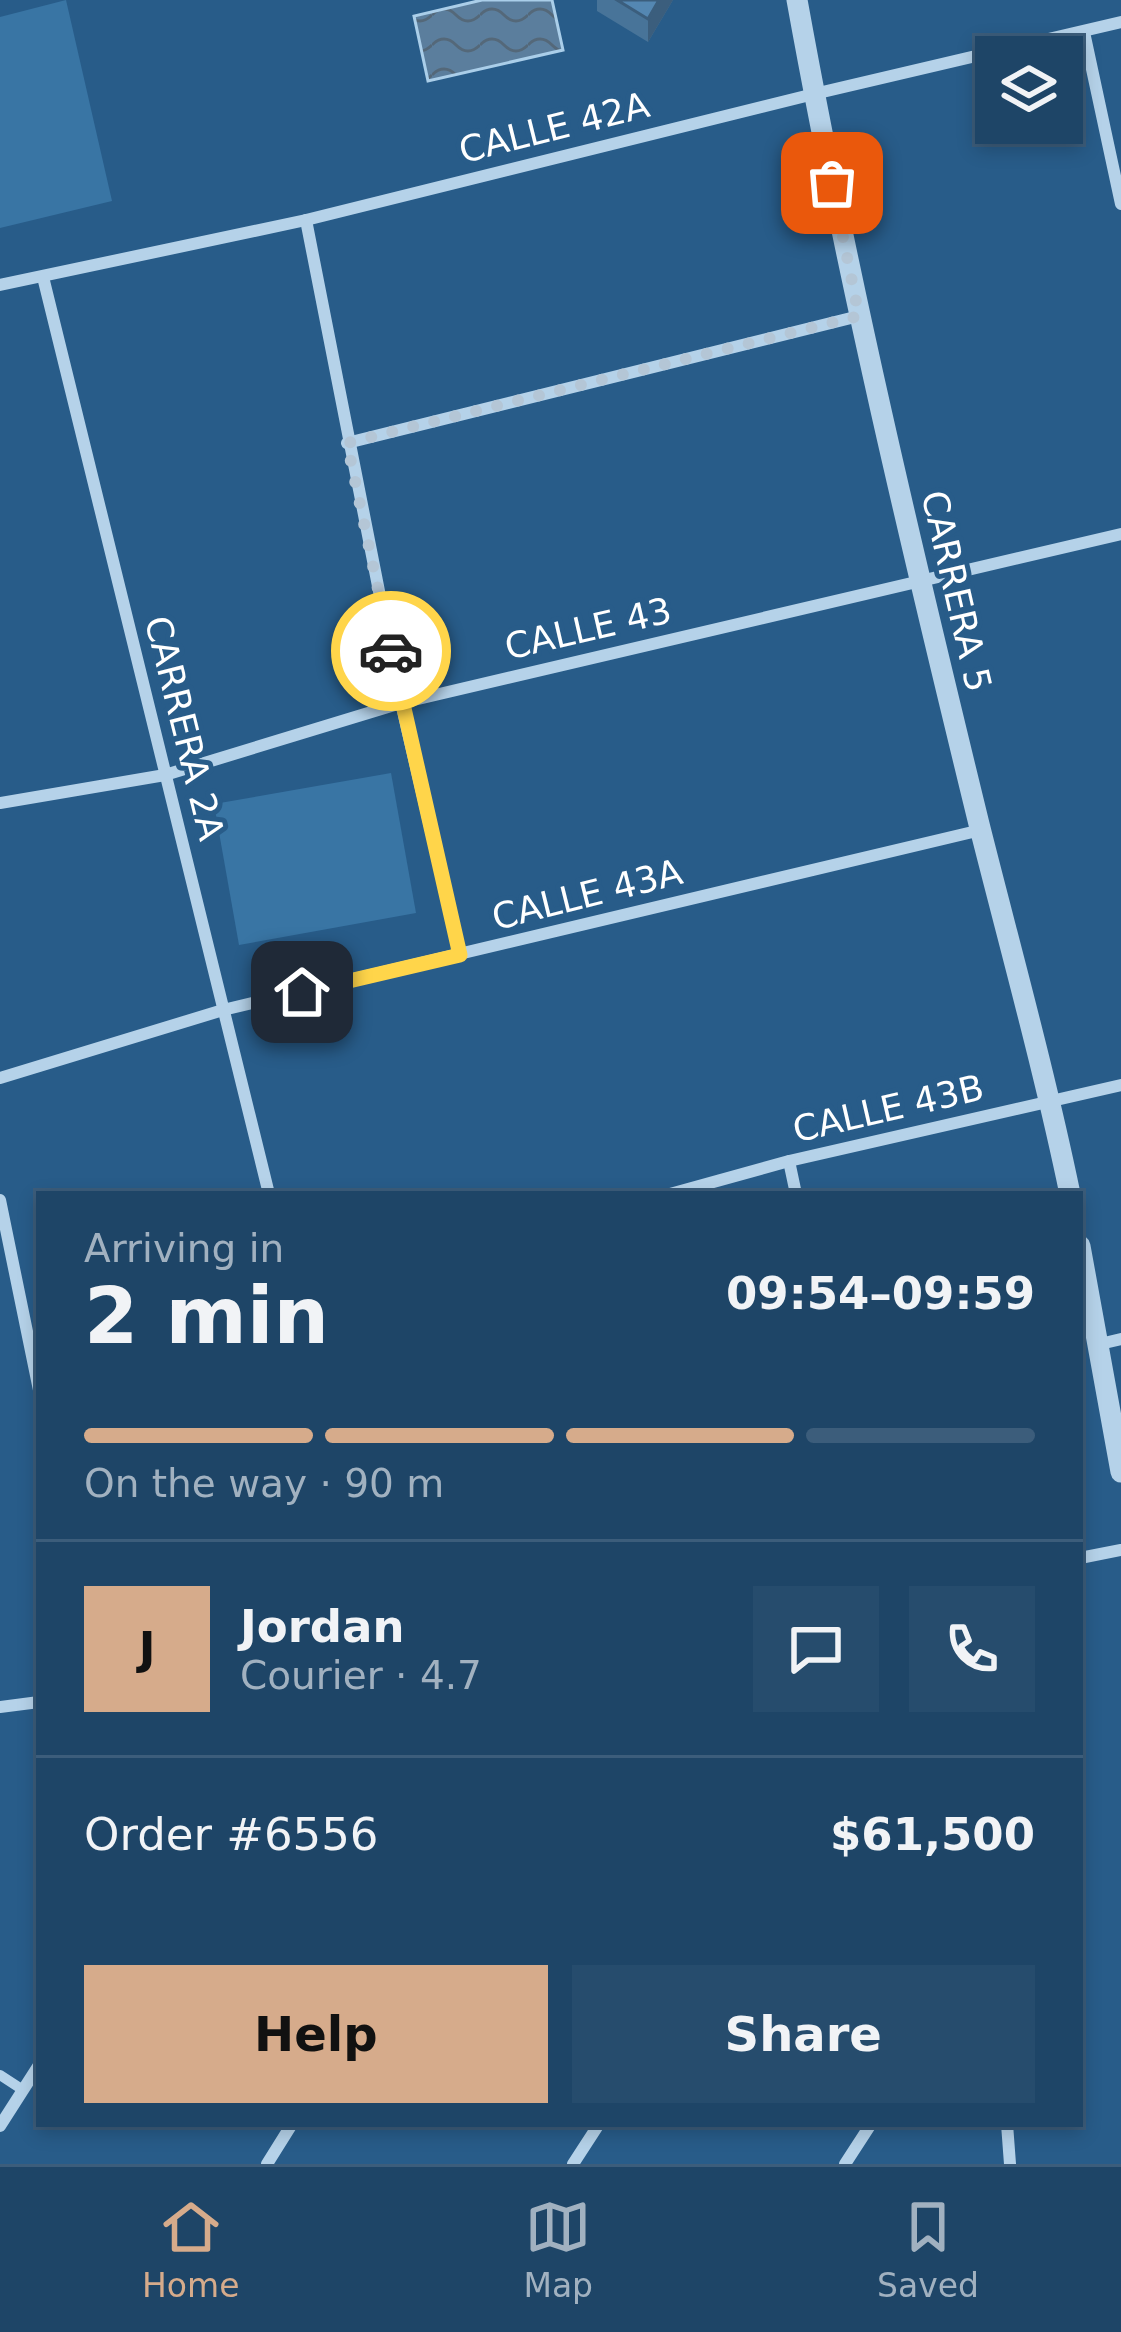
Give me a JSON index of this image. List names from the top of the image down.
{
  "streets": {
    "street": [
      "CALLE 42A",
      "CARRERA 5",
      "CALLE 43",
      "CARRERA 2A",
      "CALLE 43A",
      "CALLE 43B"
    ]
  },
  "crossings": [
    ["CALLE 42A", "CARRERA 5"],
    ["CALLE 42A", "CARRERA 2A"],
    ["CARRERA 5", "CALLE 43"],
    ["CARRERA 5", "CALLE 43A"],
    ["CARRERA 5", "CALLE 43B"],
    ["CALLE 43", "CARRERA 2A"],
    ["CARRERA 2A", "CALLE 43A"]
  ],
  "page": {
    "heading": ["2 min", "Arriving in", "09:54–09:59"],
    "panel": [
      "Jordan",
      "Courier · 4.7",
      "Order #6556",
      "$61,500"
    ],
    "bar": "On the way · 90 m",
    "round": "J",
    "buttons": ["Help", "Share"],
    "tabs": ["Home", "Map", "Saved"]
  }
}
